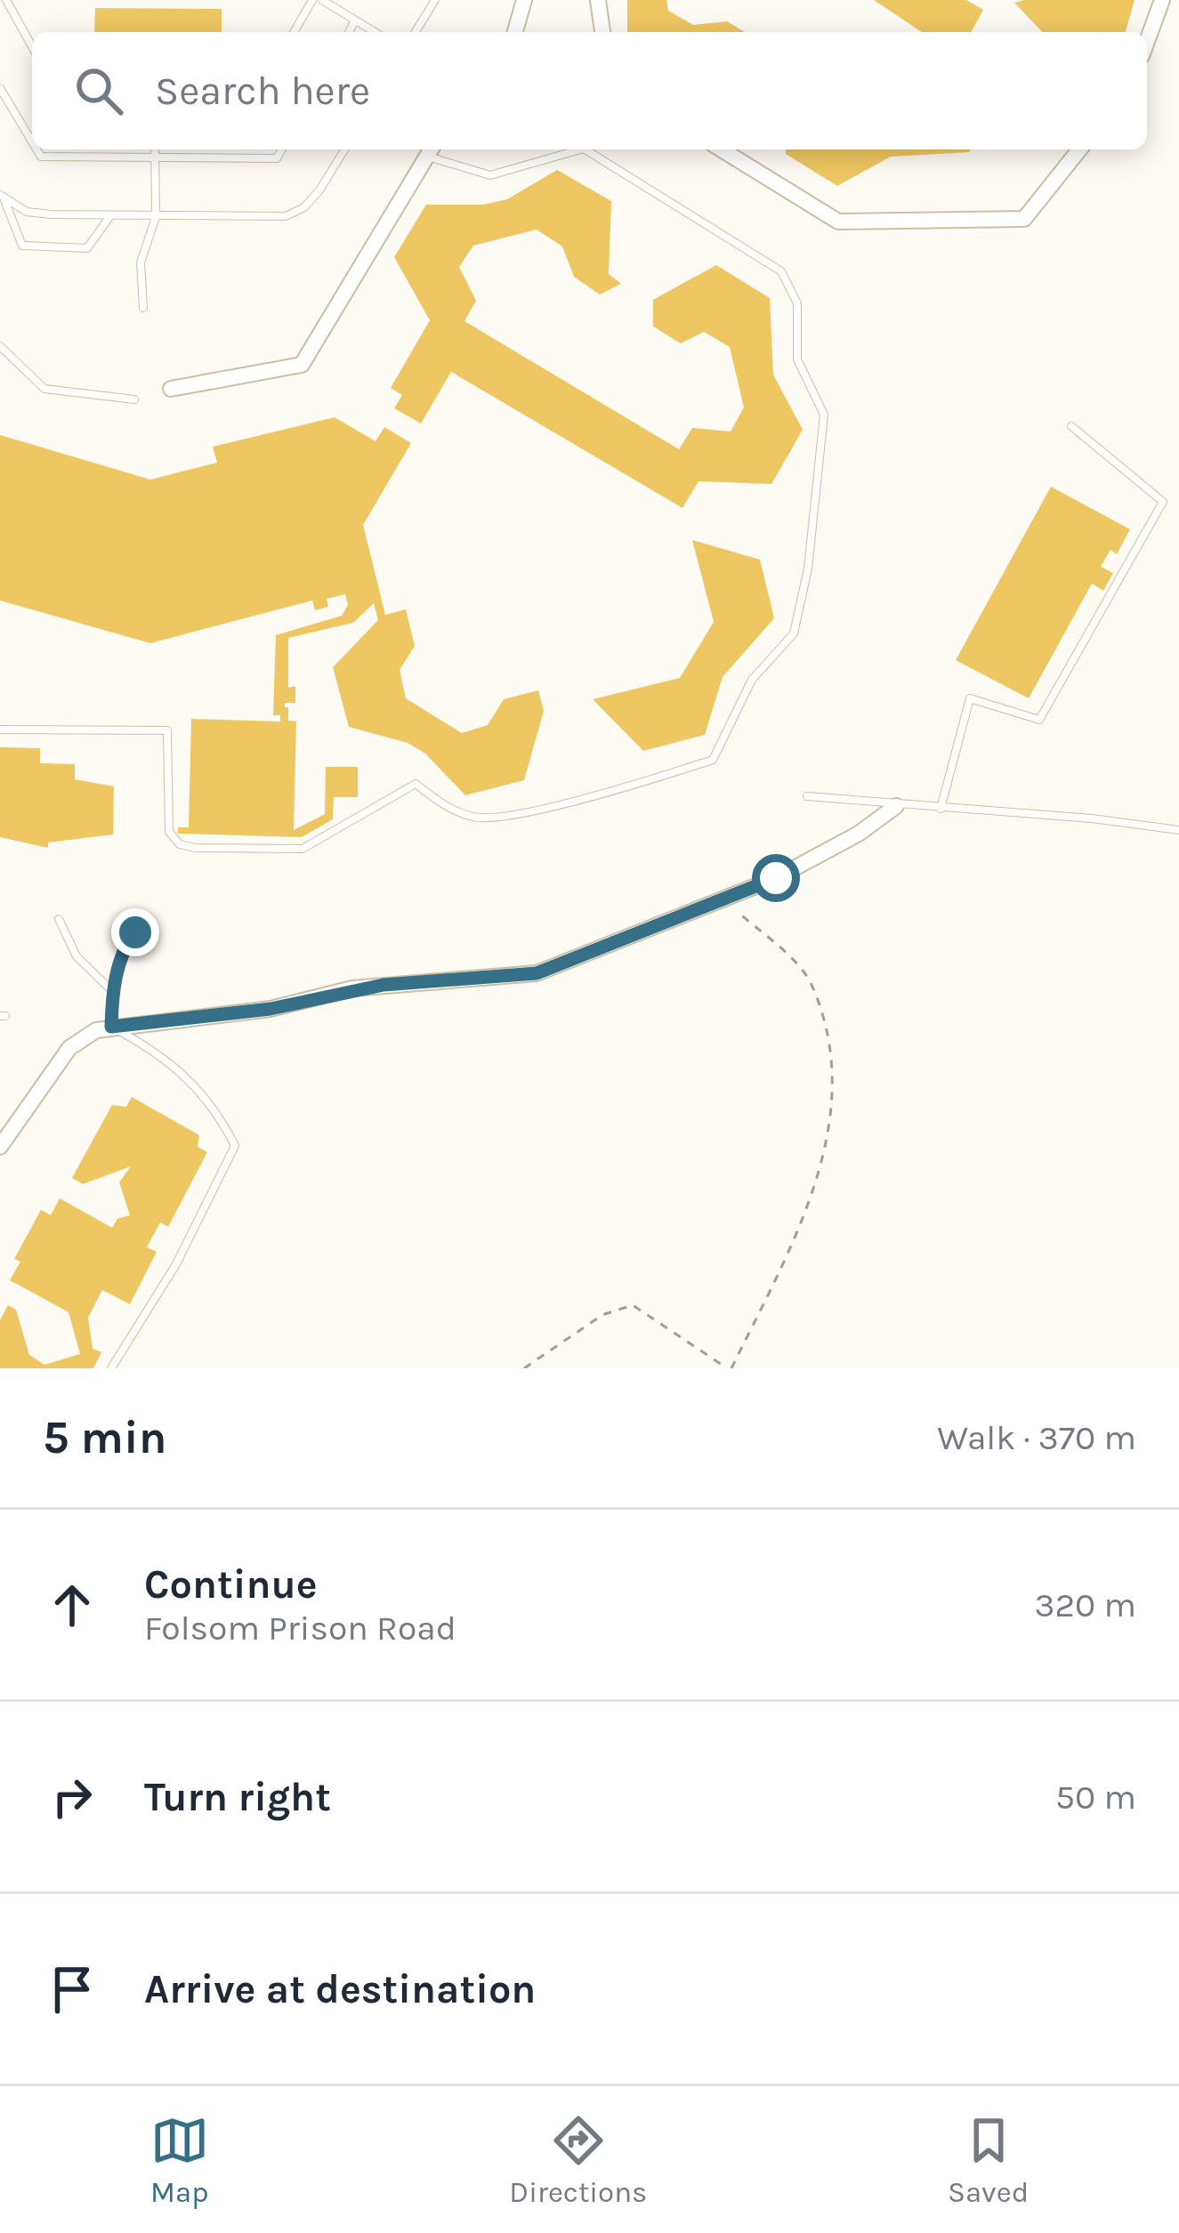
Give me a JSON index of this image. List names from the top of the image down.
{
  "page": {
    "search": "Search here",
    "heading": ["5 min", "Walk · 370 m"],
    "list": [
      ["Continue", "Folsom Prison Road", "320 m"],
      ["Turn right", "50 m"],
      "Arrive at destination"
    ],
    "nav": ["Map", "Directions", "Saved"]
  }
}
